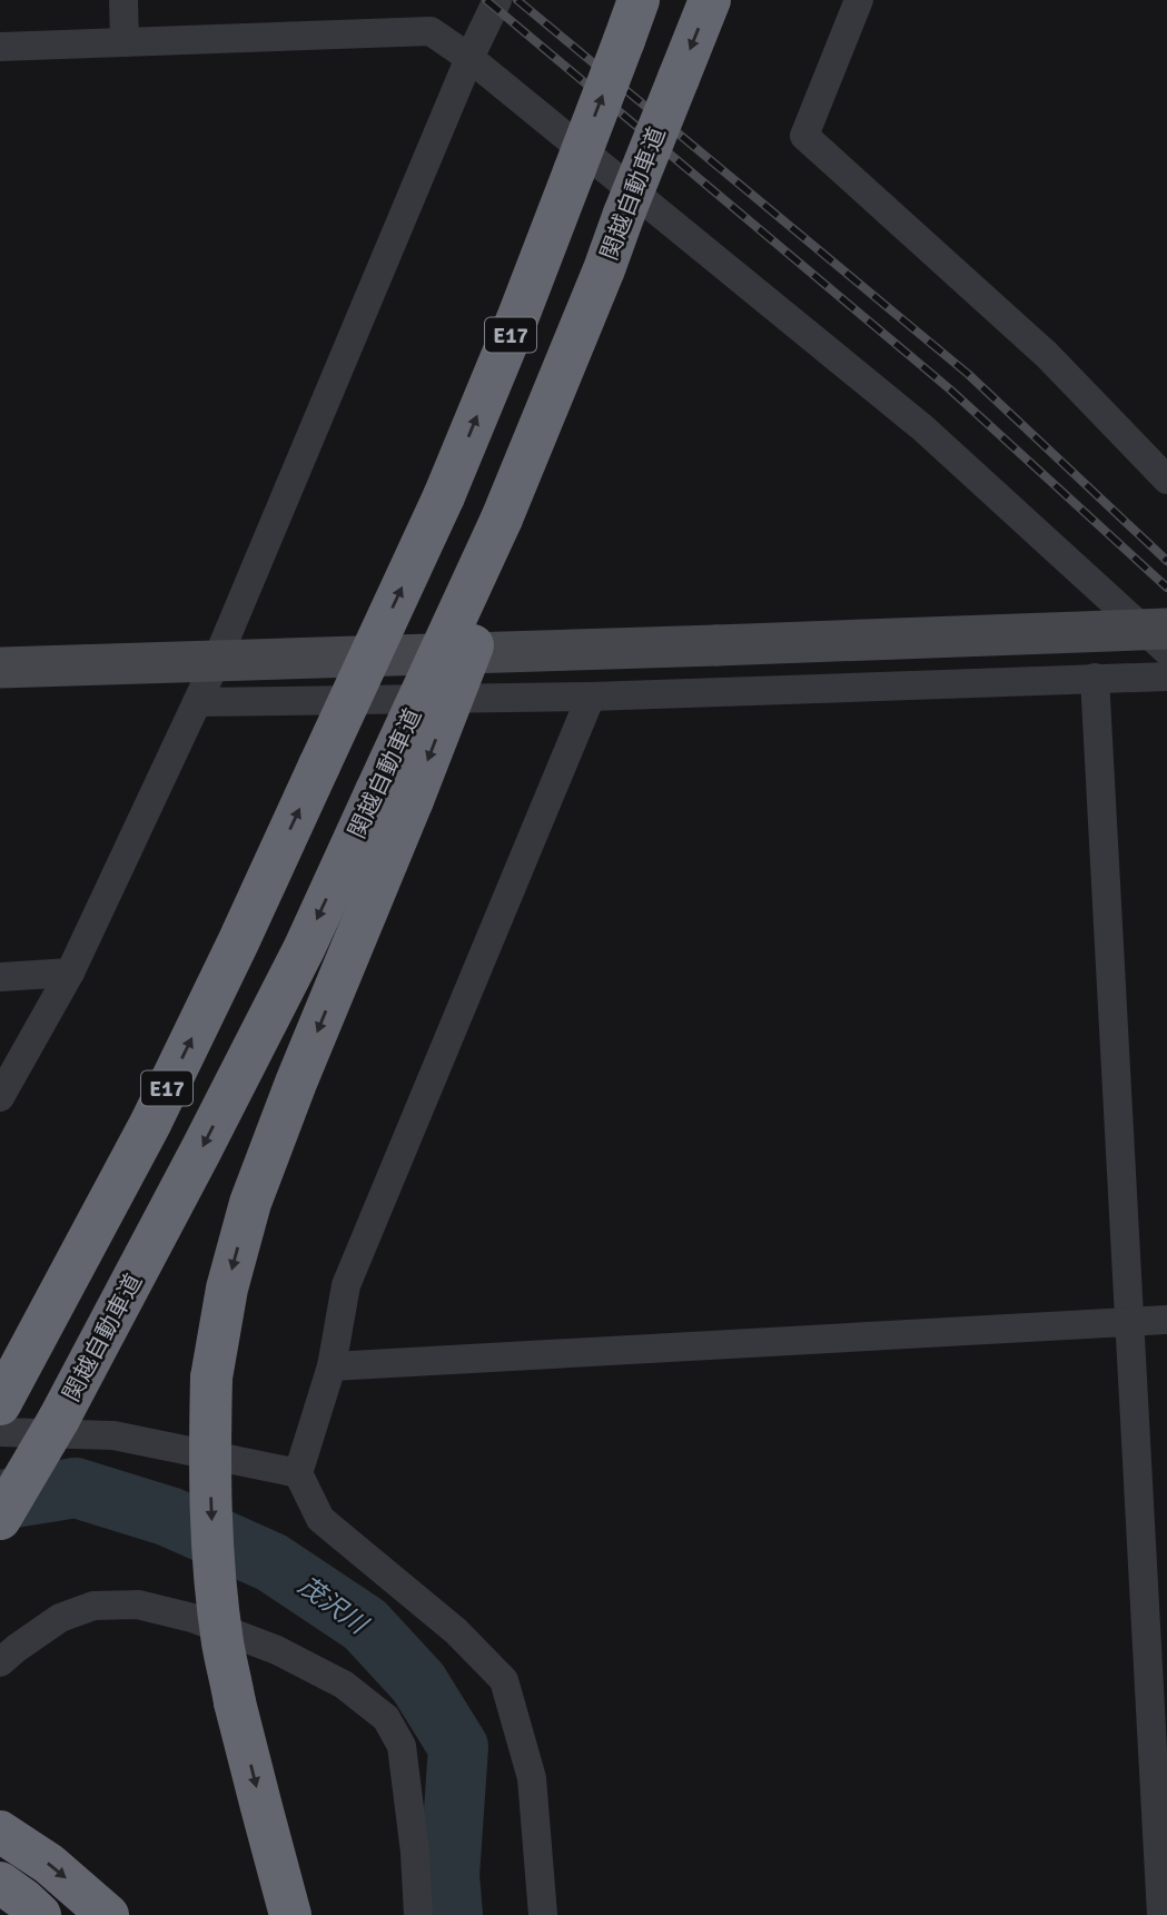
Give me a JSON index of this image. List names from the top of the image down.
{
  "streets": {
    "highway": ["関越自動車道", "E17"]
  },
  "water": ["茂沢川"]
}
